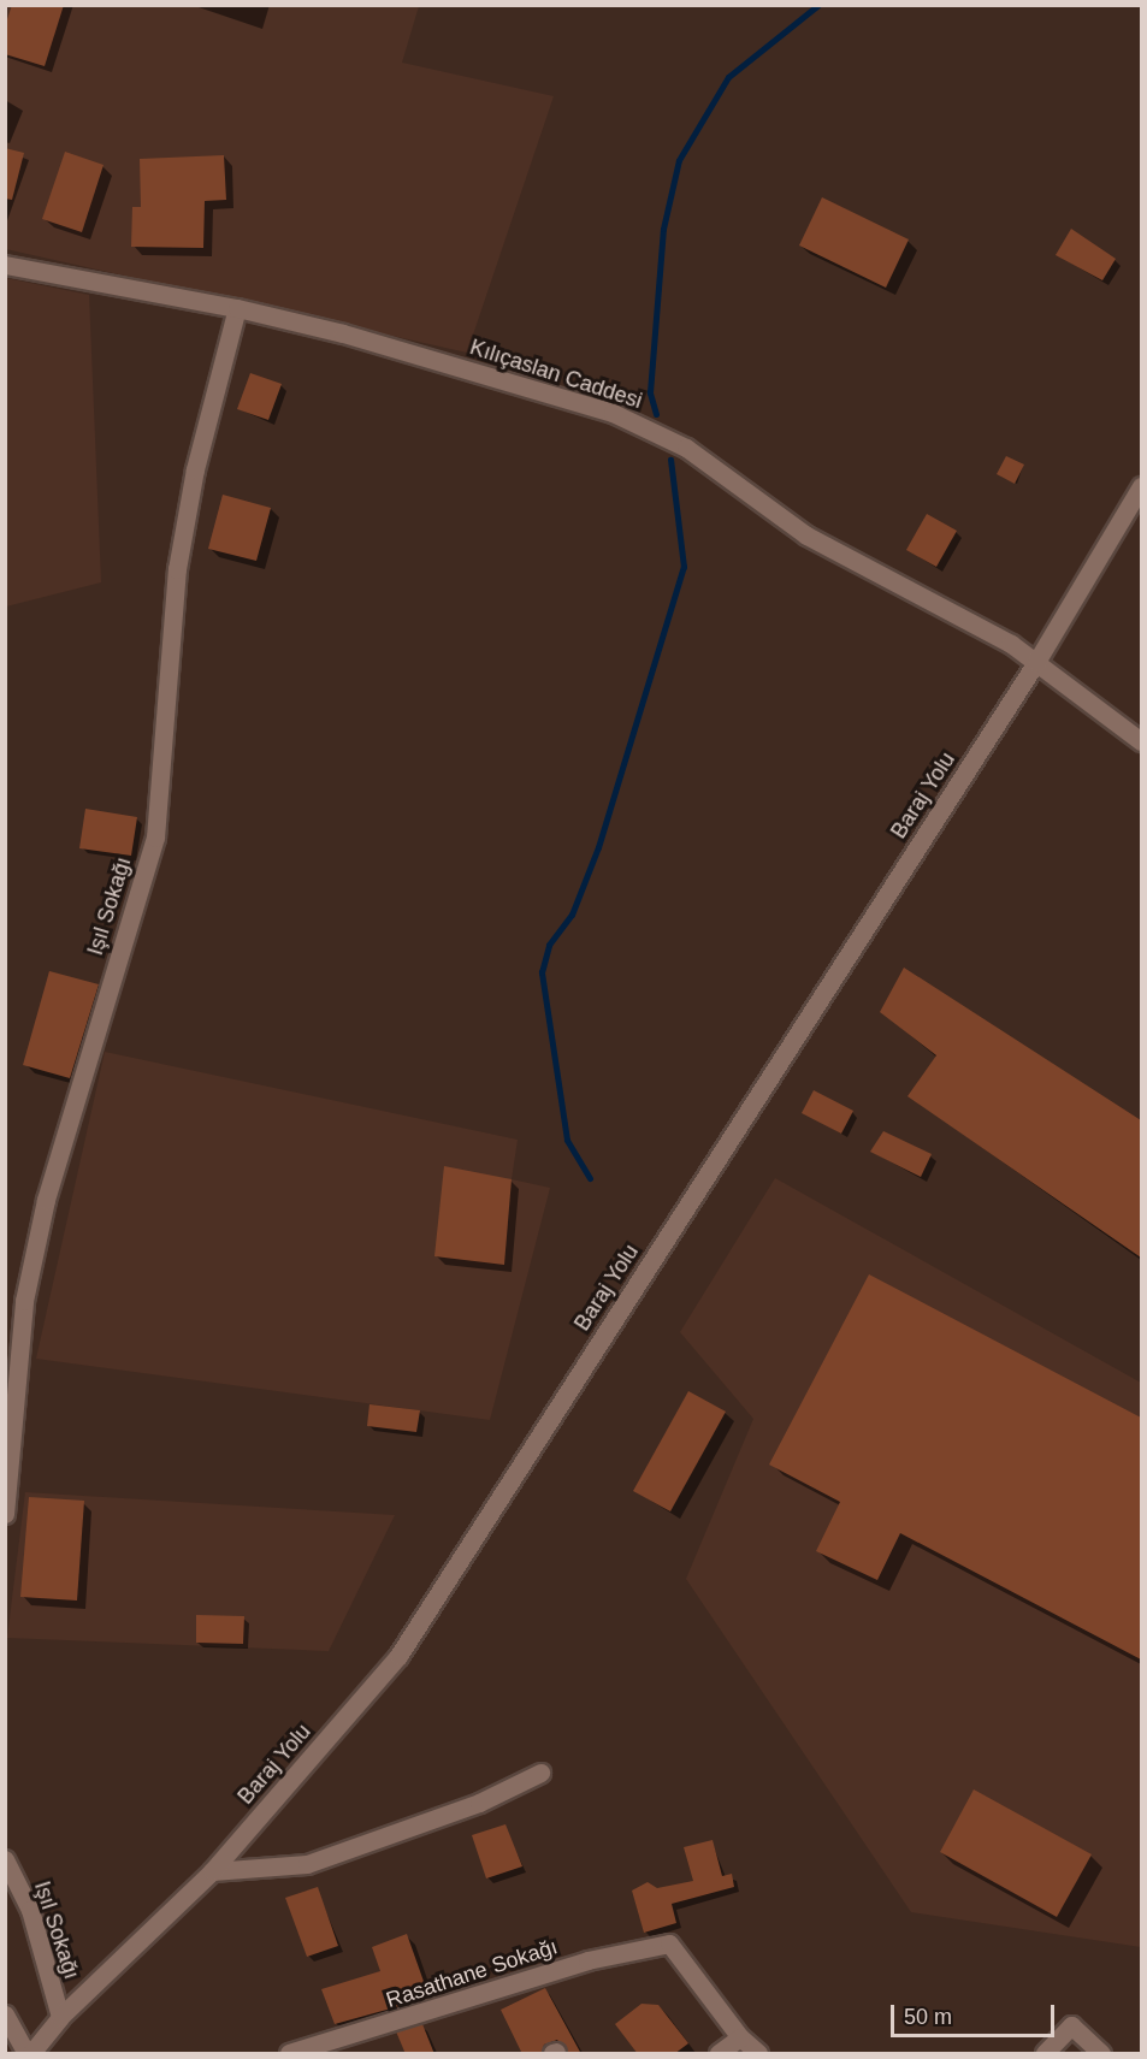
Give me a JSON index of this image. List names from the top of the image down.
{
  "streets": {
    "street": [
      "Kılıçaslan Caddesi",
      "Baraj Yolu",
      "Işıl Sokağı",
      "Rasathane Sokağı"
    ]
  },
  "crossings": [
    ["Kılıçaslan Caddesi", "Baraj Yolu"],
    ["Kılıçaslan Caddesi", "Işıl Sokağı"],
    ["Baraj Yolu", "Işıl Sokağı"]
  ],
  "scale_bar": "50 m"
}
